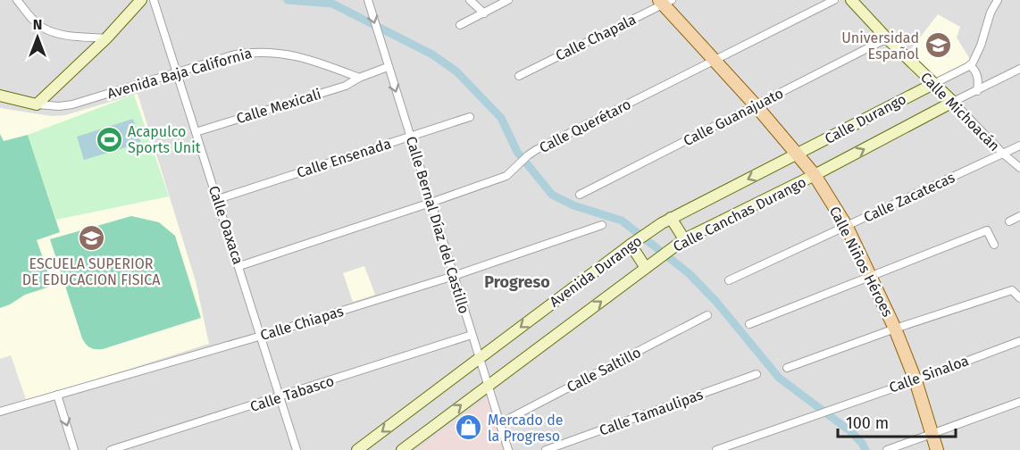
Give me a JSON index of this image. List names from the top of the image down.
{
  "streets": {
    "main road": [
      "Avenida Baja California",
      "Calle Michoacán",
      "Calle Durango",
      "Calle Canchas Durango",
      "Calle Niños Héroes",
      "Avenida Durango"
    ],
    "street": [
      "Calle Chapala",
      "Calle Mexicali",
      "Calle Guanajuato",
      "Calle Querétaro",
      "Calle Ensenada",
      "Calle Zacatecas",
      "Calle Oaxaca",
      "Calle Bernal Díaz del Castillo",
      "Calle Chiapas",
      "Calle Saltillo",
      "Calle Sinaloa",
      "Calle Tabasco",
      "Calle Tamaulipas"
    ]
  },
  "crossings": [
    ["Calle Chapala", "Calle Niños Héroes"],
    ["Avenida Baja California", "Calle Mexicali"],
    ["Avenida Baja California", "Calle Oaxaca"],
    ["Calle Mexicali", "Calle Oaxaca"],
    ["Calle Michoacán", "Calle Guanajuato"],
    ["Calle Michoacán", "Calle Durango"],
    ["Calle Michoacán", "Calle Zacatecas"],
    ["Calle Michoacán", "Calle Canchas Durango"],
    ["Calle Guanajuato", "Calle Niños Héroes"],
    ["Calle Durango", "Calle Niños Héroes"],
    ["Calle Durango", "Avenida Durango"],
    ["Calle Querétaro", "Calle Oaxaca"],
    ["Calle Querétaro", "Calle Bernal Díaz del Castillo"],
    ["Calle Querétaro", "Calle Niños Héroes"],
    ["Calle Ensenada", "Calle Oaxaca"],
    ["Calle Ensenada", "Calle Bernal Díaz del Castillo"],
    ["Calle Zacatecas", "Calle Niños Héroes"],
    ["Calle Canchas Durango", "Calle Bernal Díaz del Castillo"],
    ["Calle Canchas Durango", "Calle Niños Héroes"],
    ["Calle Oaxaca", "Calle Chiapas"],
    ["Calle Oaxaca", "Calle Tabasco"],
    ["Calle Bernal Díaz del Castillo", "Avenida Durango"],
    ["Calle Bernal Díaz del Castillo", "Calle Chiapas"],
    ["Calle Bernal Díaz del Castillo", "Calle Saltillo"],
    ["Calle Bernal Díaz del Castillo", "Calle Tabasco"],
    ["Calle Niños Héroes", "Avenida Durango"],
    ["Calle Niños Héroes", "Calle Sinaloa"]
  ],
  "one_way": ["Calle Canchas Durango", "Avenida Durango"],
  "districts": ["Progreso"],
  "places": {
    "school or university": ["Universidad Español", "ESCUELA SUPERIOR DE EDUCACION FISICA"],
    "sports": ["Acapulco Sports Unit"],
    "shop": ["Mercado de la Progreso"]
  },
  "scale_bar": "100 m",
  "north": "top"
}
